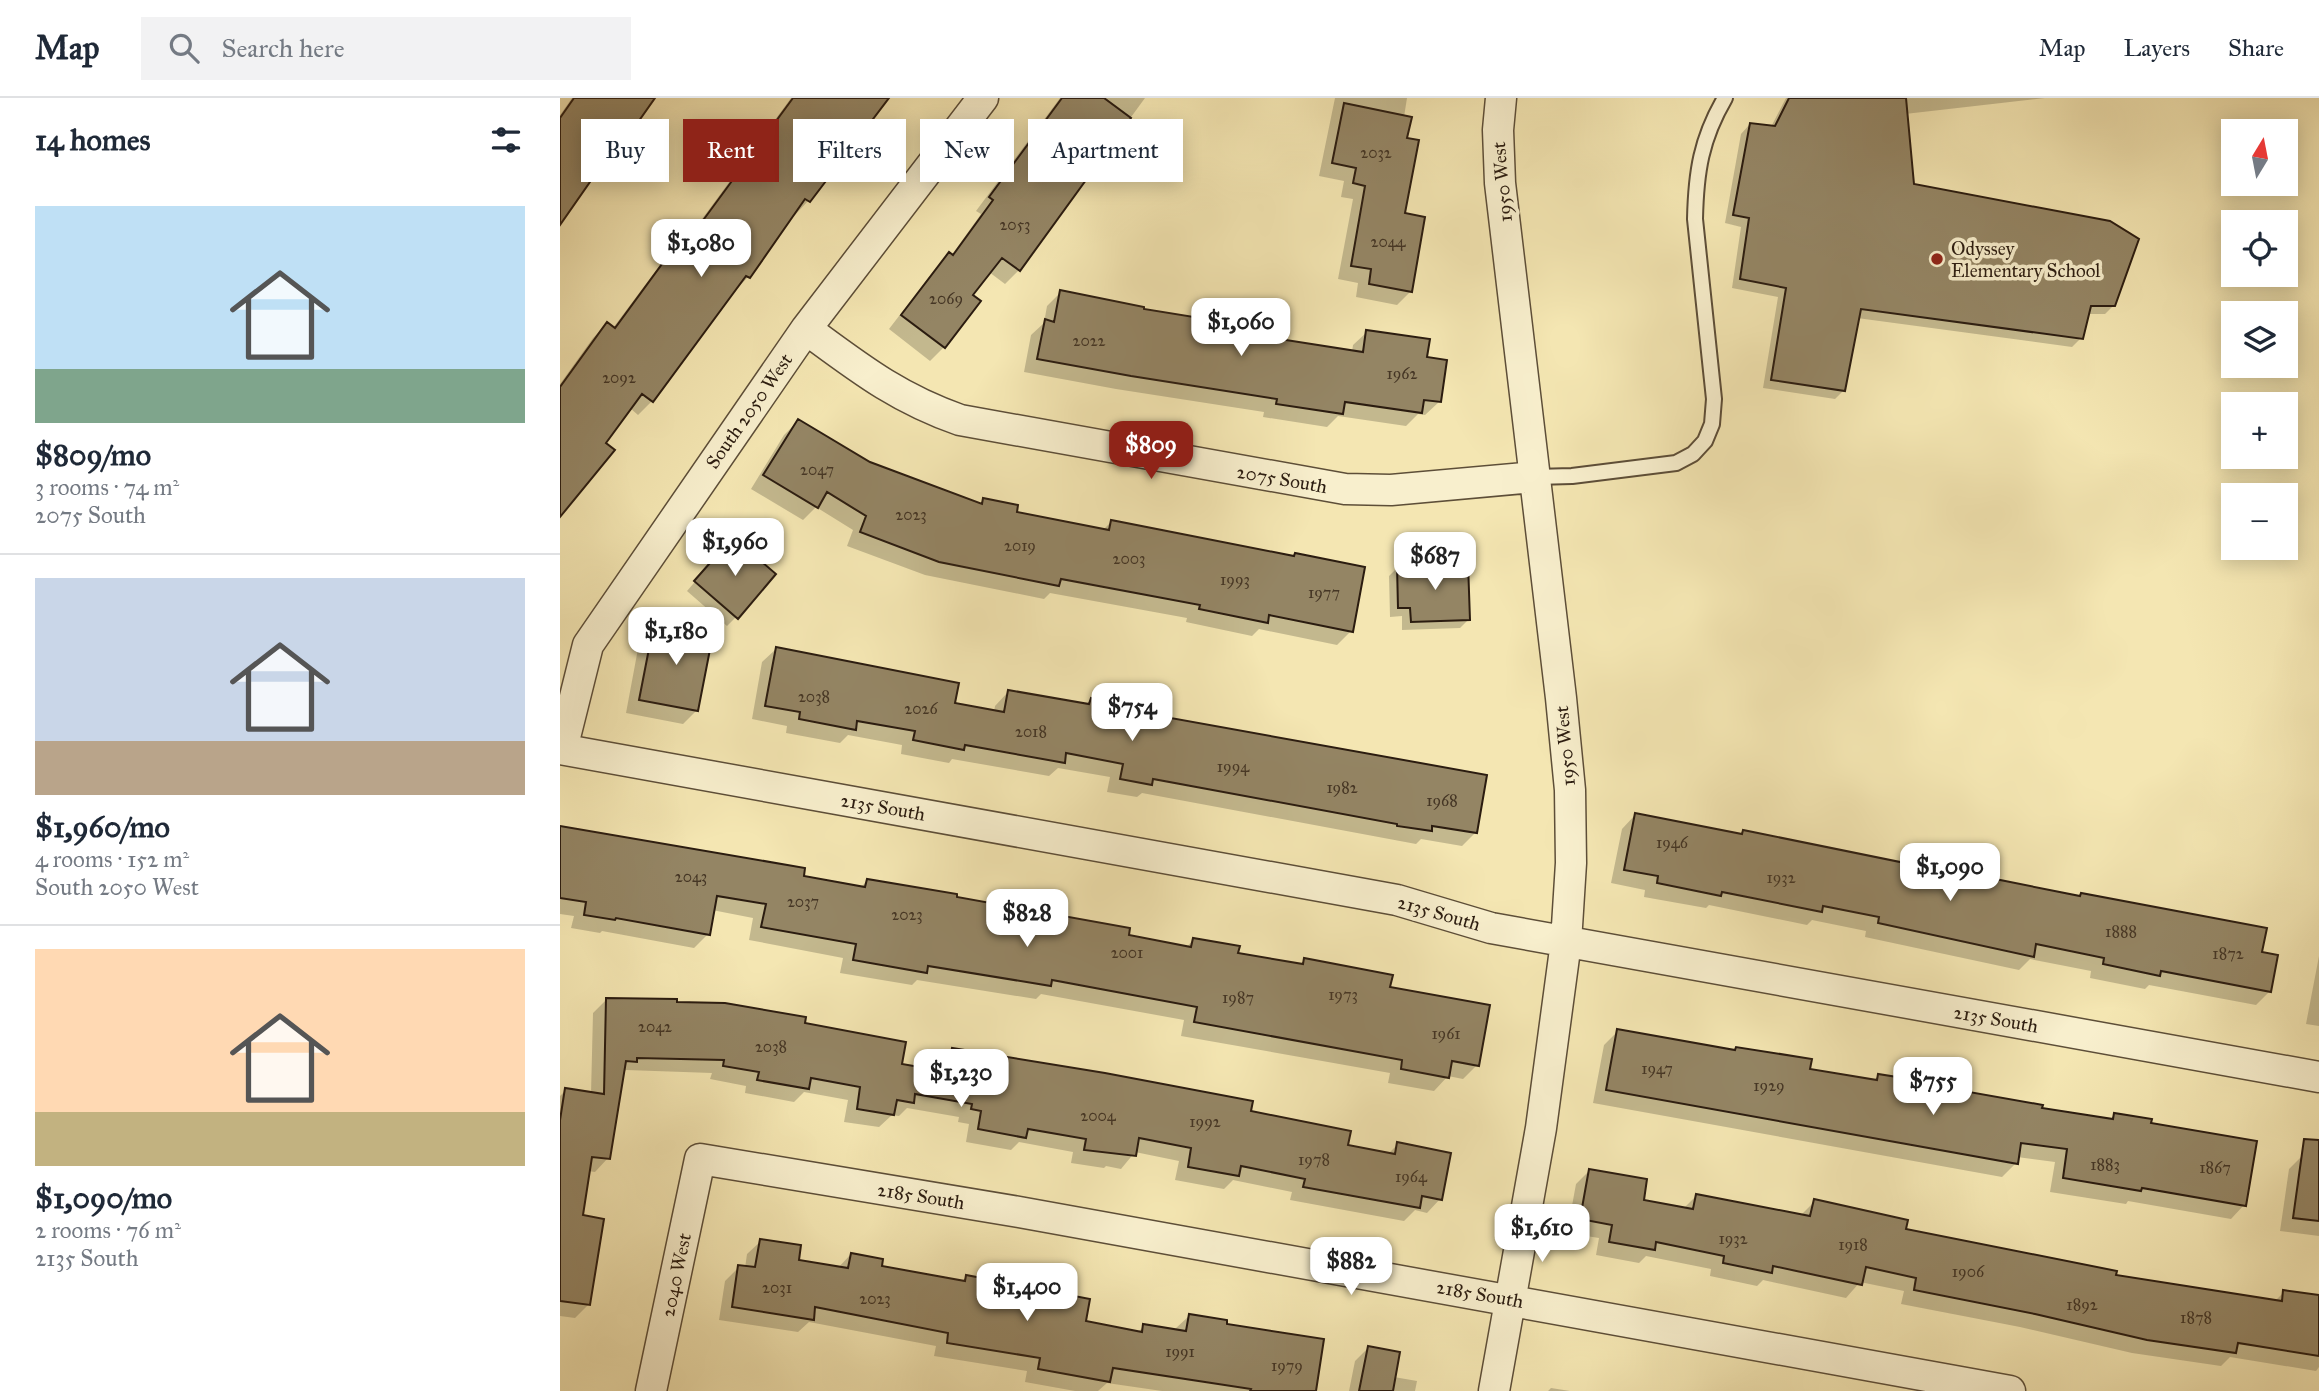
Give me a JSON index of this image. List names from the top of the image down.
{
  "streets": {
    "street": [
      "1950 West",
      "South 2050 West",
      "2075 South",
      "2135 South",
      "2185 South",
      "2040 West"
    ]
  },
  "crossings": [
    ["1950 West", "2075 South"],
    ["1950 West", "2135 South"],
    ["1950 West", "2185 South"],
    ["South 2050 West", "2075 South"],
    ["South 2050 West", "2135 South"],
    ["2185 South", "2040 West"]
  ],
  "places": ["Odyssey Elementary School"],
  "house_numbers": [
    "2032",
    "2053",
    "2044",
    "2069",
    "2022",
    "1962",
    "2092",
    "2047",
    "2023",
    "2019",
    "2003",
    "1993",
    "1977",
    "2038",
    "2026",
    "2018",
    "1994",
    "1982",
    "1968",
    "1946",
    "2043",
    "1932",
    "2037",
    "2023",
    "1888",
    "2001",
    "1872",
    "1973",
    "1987",
    "2042",
    "1961",
    "2038",
    "1947",
    "1929",
    "2004",
    "1992",
    "1978",
    "1883",
    "1867",
    "1964",
    "1932",
    "1918",
    "1906",
    "2031",
    "2023",
    "1892",
    "1878",
    "1991",
    "1979"
  ],
  "north": "top",
  "page": {
    "header": "Map",
    "search": "Search here",
    "nav": ["Map", "Layers", "Share"],
    "heading": "14 homes",
    "map_buttons": ["+", "−"],
    "chip": [
      "Buy",
      "Rent",
      "Filters",
      "New",
      "Apartment"
    ],
    "list": [
      {
        "name": "$809/mo",
        "note": "3 rooms · 74 m² · 2075 South"
      },
      {
        "name": "$1,960/mo",
        "note": "4 rooms · 152 m² · South 2050 West"
      },
      {
        "name": "$1,090/mo",
        "note": "2 rooms · 76 m² · 2135 South"
      }
    ],
    "price": [
      "$1,080",
      "$1,060",
      "$809",
      "$1,960",
      "$687",
      "$1,180",
      "$754",
      "$1,090",
      "$828",
      "$1,230",
      "$755",
      "$1,610",
      "$882",
      "$1,400"
    ]
  }
}
